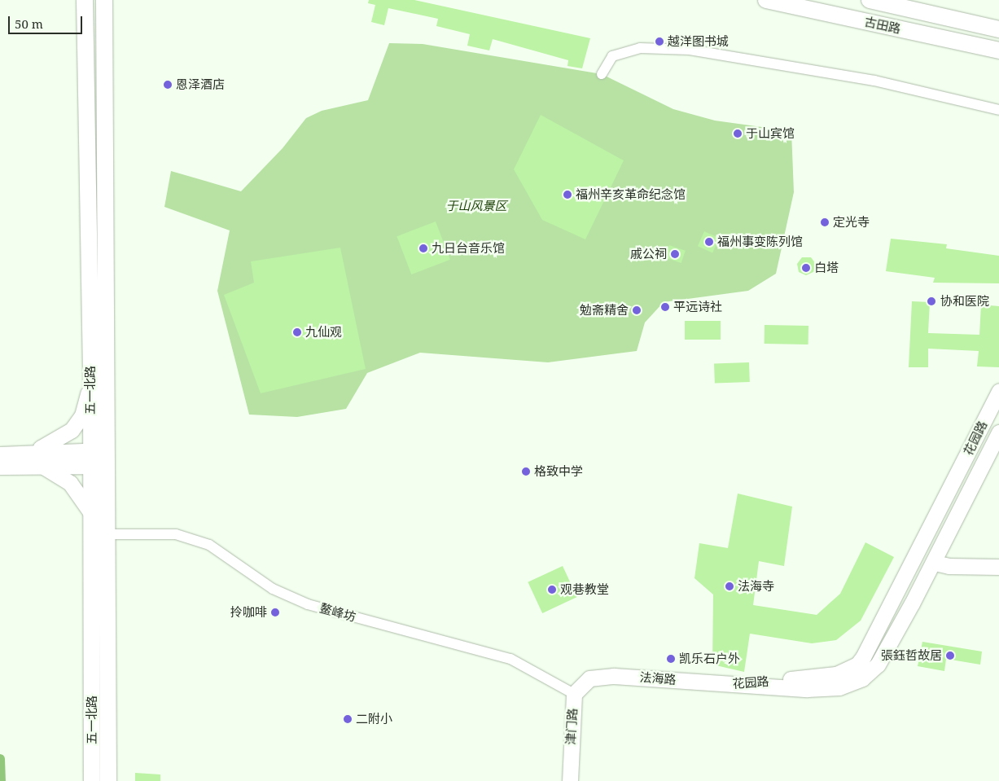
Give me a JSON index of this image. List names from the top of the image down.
{
  "streets": {
    "main road": ["古田路", "五一北路"],
    "street": [
      "花园路",
      "鳌峰坊",
      "法海路",
      "津门路"
    ]
  },
  "crossings": [
    ["五一北路", "鳌峰坊"],
    ["花园路", "法海路"],
    ["鳌峰坊", "津门路"],
    ["法海路", "津门路"]
  ],
  "parks": ["于山风景区"],
  "places": [
    "越洋图书城",
    "恩泽酒店",
    "于山宾馆",
    "福州辛亥革命纪念馆",
    "定光寺",
    "福州事变陈列馆",
    "九日台音乐馆",
    "戚公祠",
    "白塔",
    "协和医院",
    "平远诗社",
    "勉斋精舍",
    "九仙观",
    "格致中学",
    "法海寺",
    "观巷教堂",
    "拎咖啡",
    "張鈺哲故居",
    "凯乐石户外",
    "二附小"
  ],
  "scale_bar": "50 m"
}
